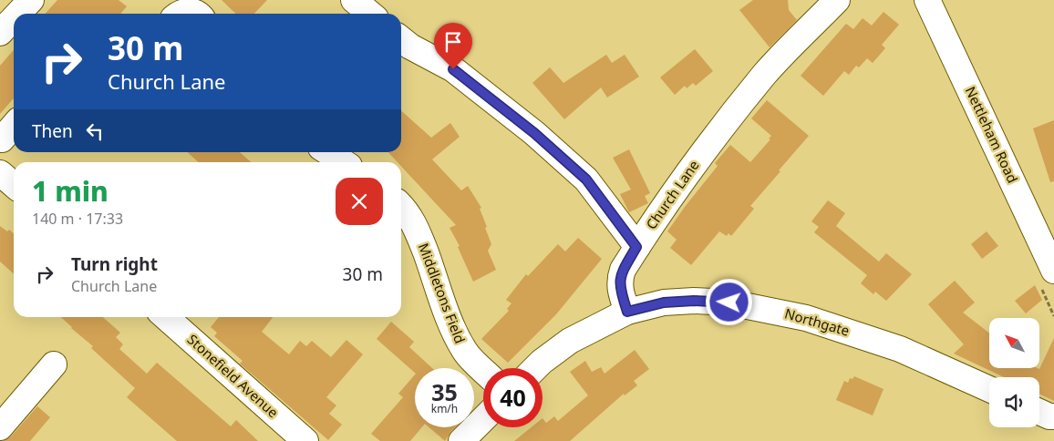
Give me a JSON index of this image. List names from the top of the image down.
{
  "streets": {
    "street": [
      "Nettleham Road",
      "Church Lane",
      "Middletons Field",
      "Northgate",
      "Stonefield Avenue"
    ]
  },
  "crossings": [
    ["Church Lane", "Northgate"]
  ],
  "north": "top left",
  "page": {
    "turn": ["30 m", "Church Lane"],
    "then": "Then",
    "heading": ["1 min", "140 m · 17:33"],
    "list": [
      {
        "name": "Turn right",
        "note": "Church Lane",
        "value": "30 m"
      }
    ],
    "speed": "35 km/h",
    "limit": "40"
  }
}
